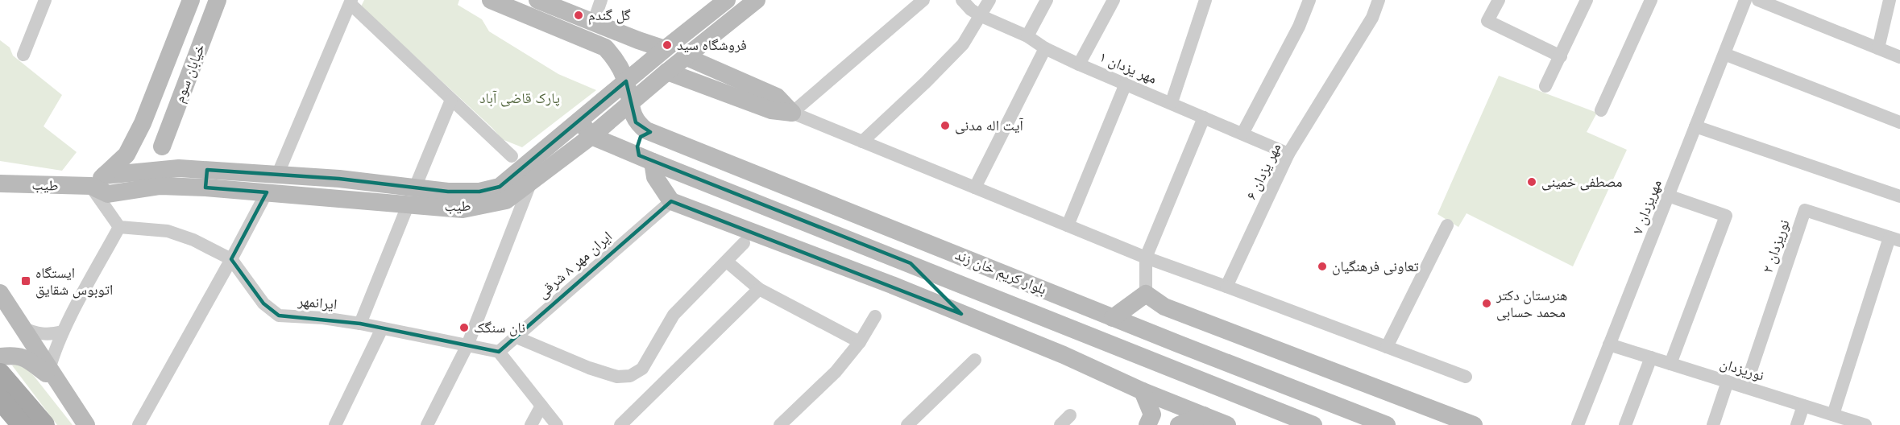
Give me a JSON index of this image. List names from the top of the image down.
{
  "streets": {
    "main road": ["خیابان سوم", "طیب", "بلوار کریم خان زند"],
    "street": [
      "مهر یزدان ۱",
      "مهر یزدان ۶",
      "مهریزدان ۷",
      "نوریزدان ۲",
      "ایران مهر ٨ شرقی",
      "ایرانمهر",
      "نوریزدان"
    ]
  },
  "crossings": [
    ["مهر یزدان ۱", "مهر یزدان ۶"],
    ["خیابان سوم", "طیب"],
    ["طیب", "بلوار کریم خان زند"],
    ["مهریزدان ۷", "نوریزدان"],
    ["نوریزدان ۲", "نوریزدان"],
    ["ایران مهر ٨ شرقی", "ایرانمهر"]
  ],
  "parks": ["پارک قاضی آباد"],
  "places": {
    "other": [
      "گل گندم",
      "فروشگاه سید",
      "آیت اله مدنی",
      "مصطفی خمینی",
      "تعاونی فرهنگیان",
      "هنرستان دکتر محمد حسابی",
      "نان سنگک"
    ],
    "transit": ["ایستگاه اتوبوس شقایق"]
  }
}
